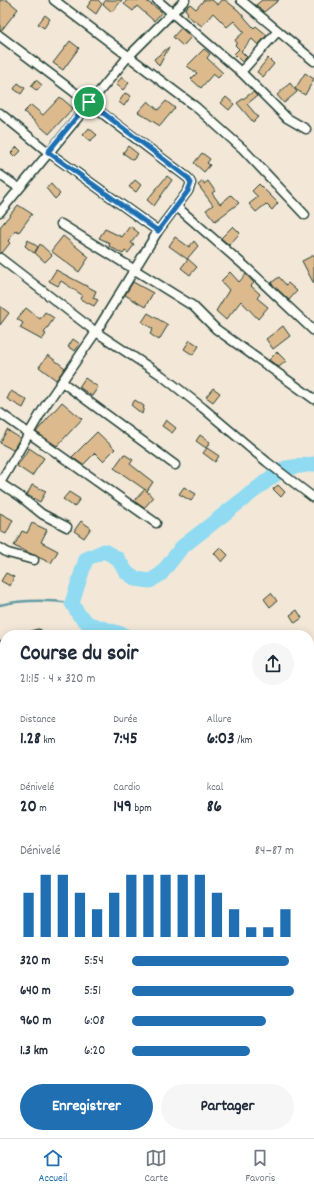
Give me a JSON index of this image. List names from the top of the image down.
{
  "page": {
    "heading": ["Course du soir", "21:15 · 4 × 320 m"],
    "stats": [
      ["Distance", "1.28 km"],
      ["Durée", "7:45"],
      ["Allure", "6:03 /km"],
      ["Dénivelé", "20 m"],
      ["Cardio", "149 bpm"],
      ["kcal", "86"]
    ],
    "chart": ["Dénivelé", "84–87 m"],
    "list": [
      {
        "name": "320 m",
        "note": "5:54"
      },
      {
        "name": "640 m",
        "note": "5:51"
      },
      {
        "name": "960 m",
        "note": "6:08"
      },
      {
        "name": "1.3 km",
        "note": "6:20"
      }
    ],
    "buttons": ["Enregistrer", "Partager"],
    "tabs": ["Accueil", "Carte", "Favoris"]
  }
}
